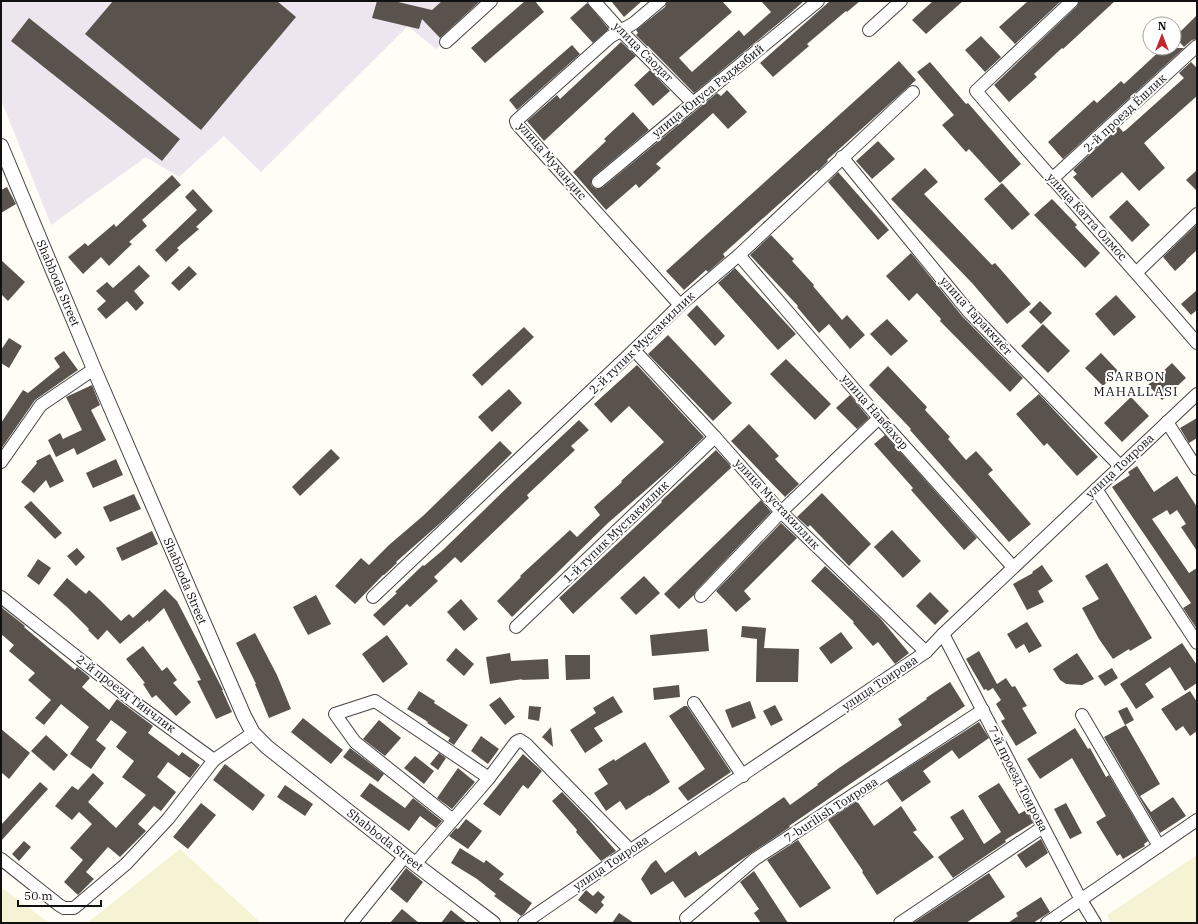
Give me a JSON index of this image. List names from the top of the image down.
{
  "streets": {
    "street": [
      "улица Саодат",
      "улица Юнуса Раджабий",
      "2-й проезд Ёшлик",
      "улица Мухандис",
      "улица Катта Олмос",
      "Shabboda Street",
      "улица Тараккиёт",
      "2-й тупик Мустакиллик",
      "улица Навбахор",
      "улица Тоирова",
      "улица Мустакиллик",
      "1-й тупик Мустакиллик",
      "2-й проезд Тинчлик",
      "7-й проезд Тоирова",
      "7-burilish Тоирова"
    ]
  },
  "crossings": [
    ["улица Саодат", "улица Юнуса Раджабий"],
    ["улица Саодат", "улица Мухандис"],
    ["2-й проезд Ёшлик", "улица Катта Олмос"],
    ["улица Мухандис", "2-й тупик Мустакиллик"],
    ["улица Тараккиёт", "2-й тупик Мустакиллик"],
    ["улица Тараккиёт", "улица Тоирова"],
    ["2-й тупик Мустакиллик", "улица Навбахор"],
    ["2-й тупик Мустакиллик", "улица Мустакиллик"],
    ["улица Навбахор", "улица Тоирова"],
    ["улица Тоирова", "улица Мустакиллик"],
    ["улица Тоирова", "7-й проезд Тоирова"],
    ["улица Мустакиллик", "1-й тупик Мустакиллик"],
    ["7-й проезд Тоирова", "7-burilish Тоирова"]
  ],
  "districts": ["SARBON MAHALLASI"],
  "scale_bar": "50 m",
  "north": "top"
}
